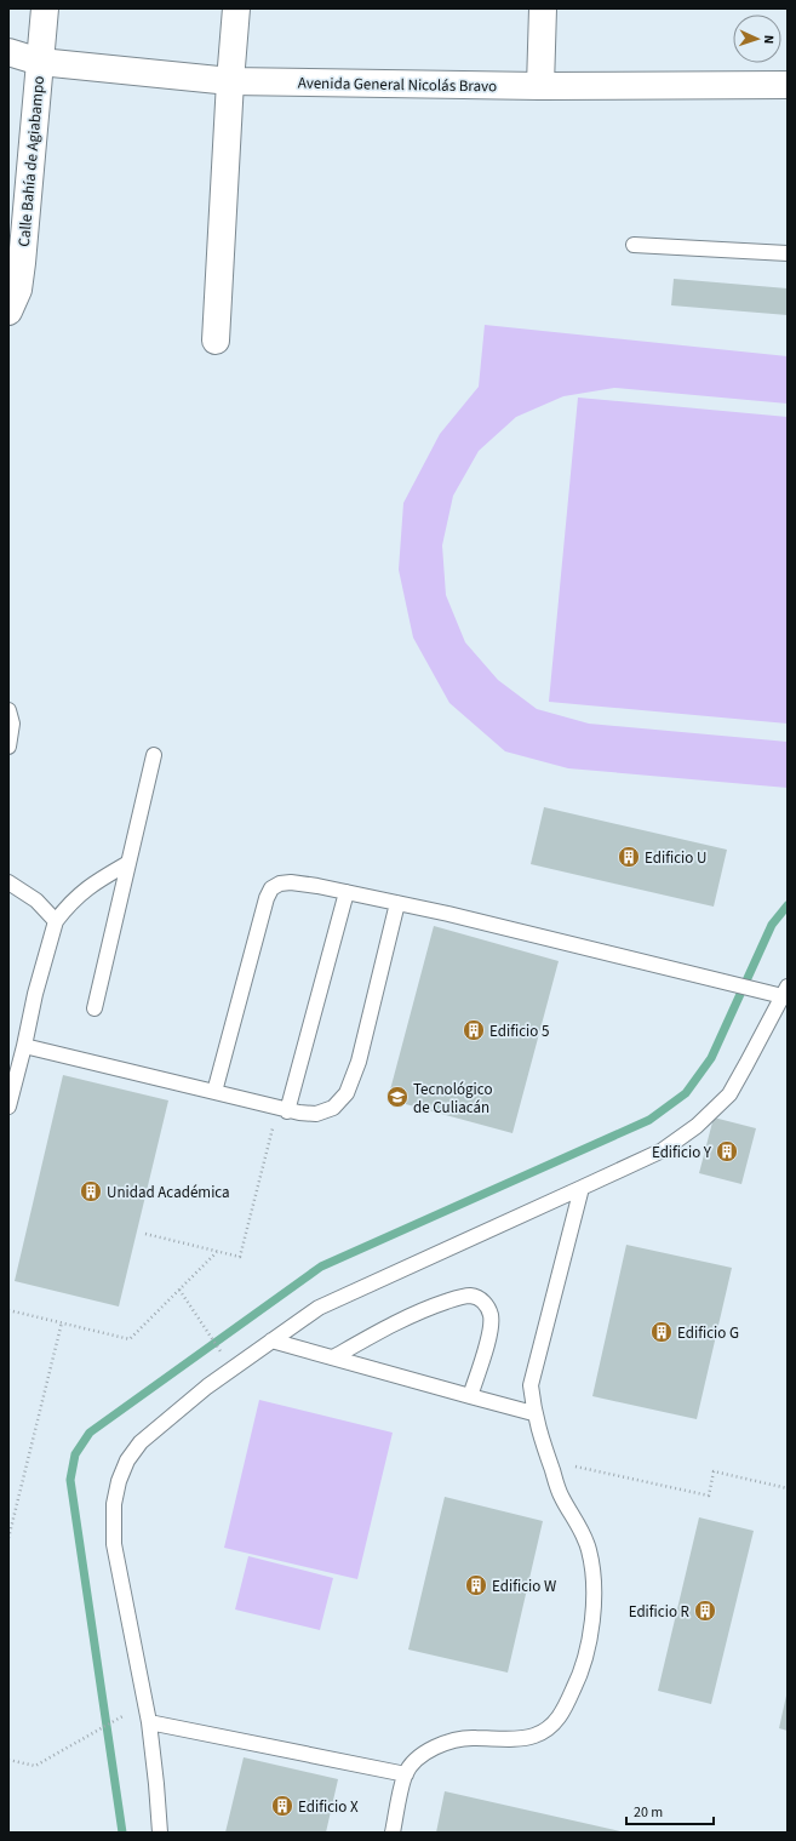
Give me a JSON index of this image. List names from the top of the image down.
{
  "streets": {
    "main road": ["Avenida General Nicolás Bravo", "Calle Bahía de Agiabampo"]
  },
  "crossings": [
    ["Avenida General Nicolás Bravo", "Calle Bahía de Agiabampo"]
  ],
  "places": {
    "building": [
      "Edificio U",
      "Edificio 5",
      "Edificio Y",
      "Unidad Académica",
      "Edificio G",
      "Edificio W",
      "Edificio R",
      "Edificio X"
    ],
    "school or university": ["Tecnológico de Culiacán"]
  },
  "scale_bar": "20 m",
  "north": "right"
}
